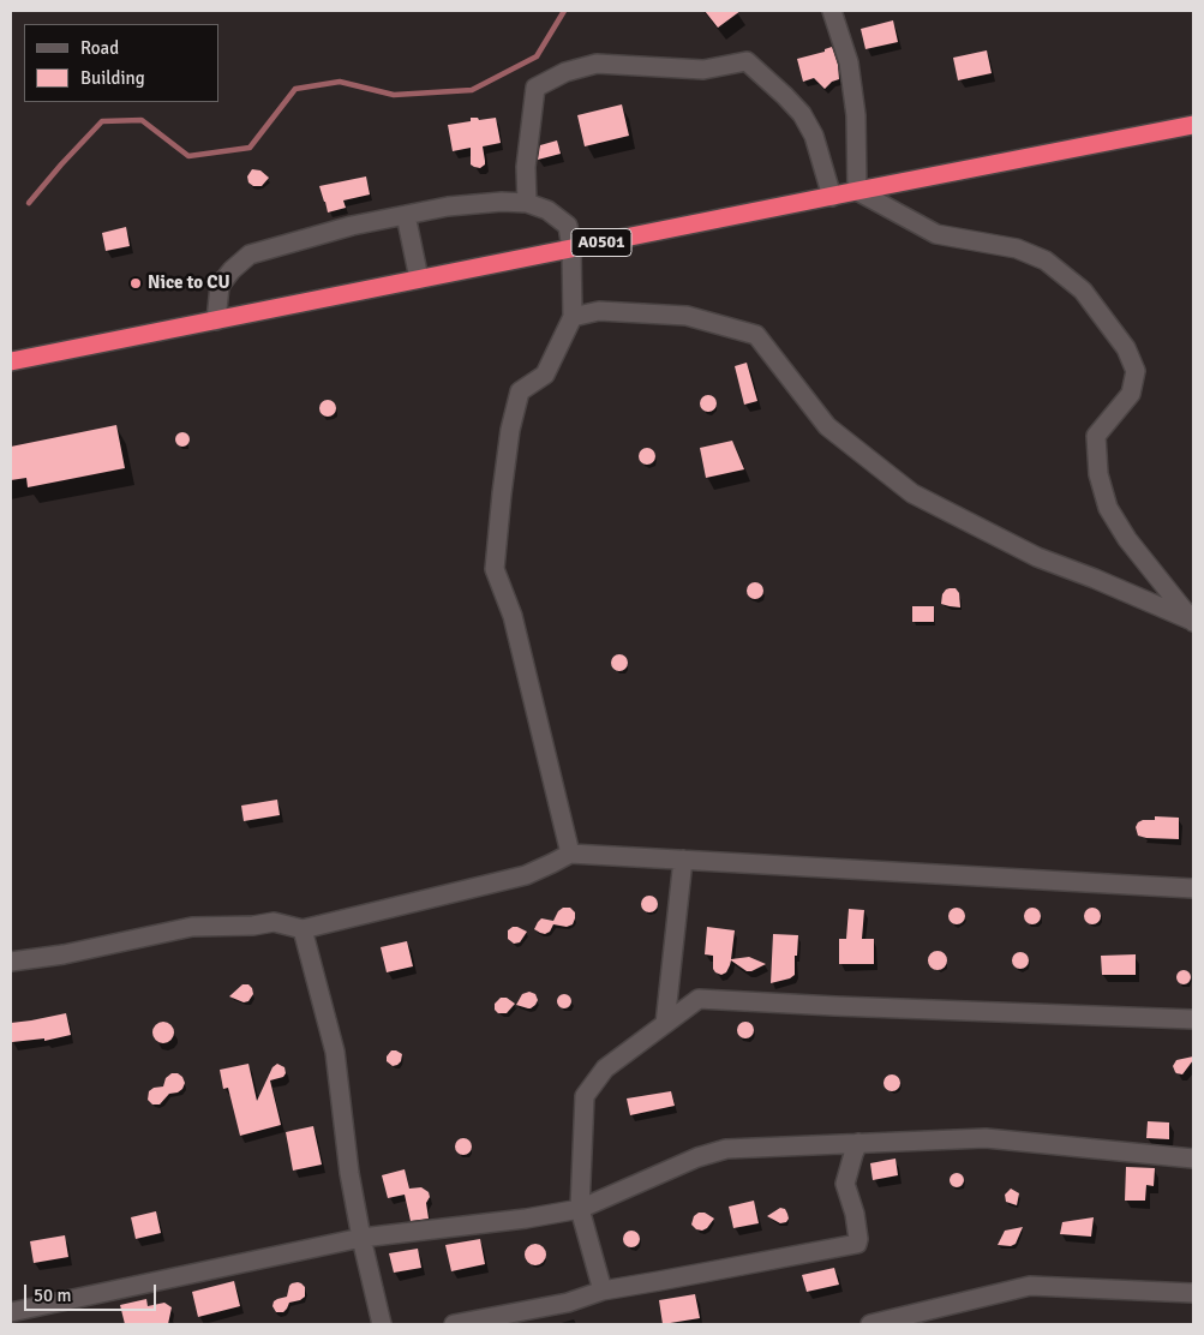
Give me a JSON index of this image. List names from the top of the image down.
{
  "streets": {
    "highway": ["A0501"]
  },
  "places": ["Nice to CU"],
  "legend": ["Road", "Building"],
  "scale_bar": "50 m"
}
